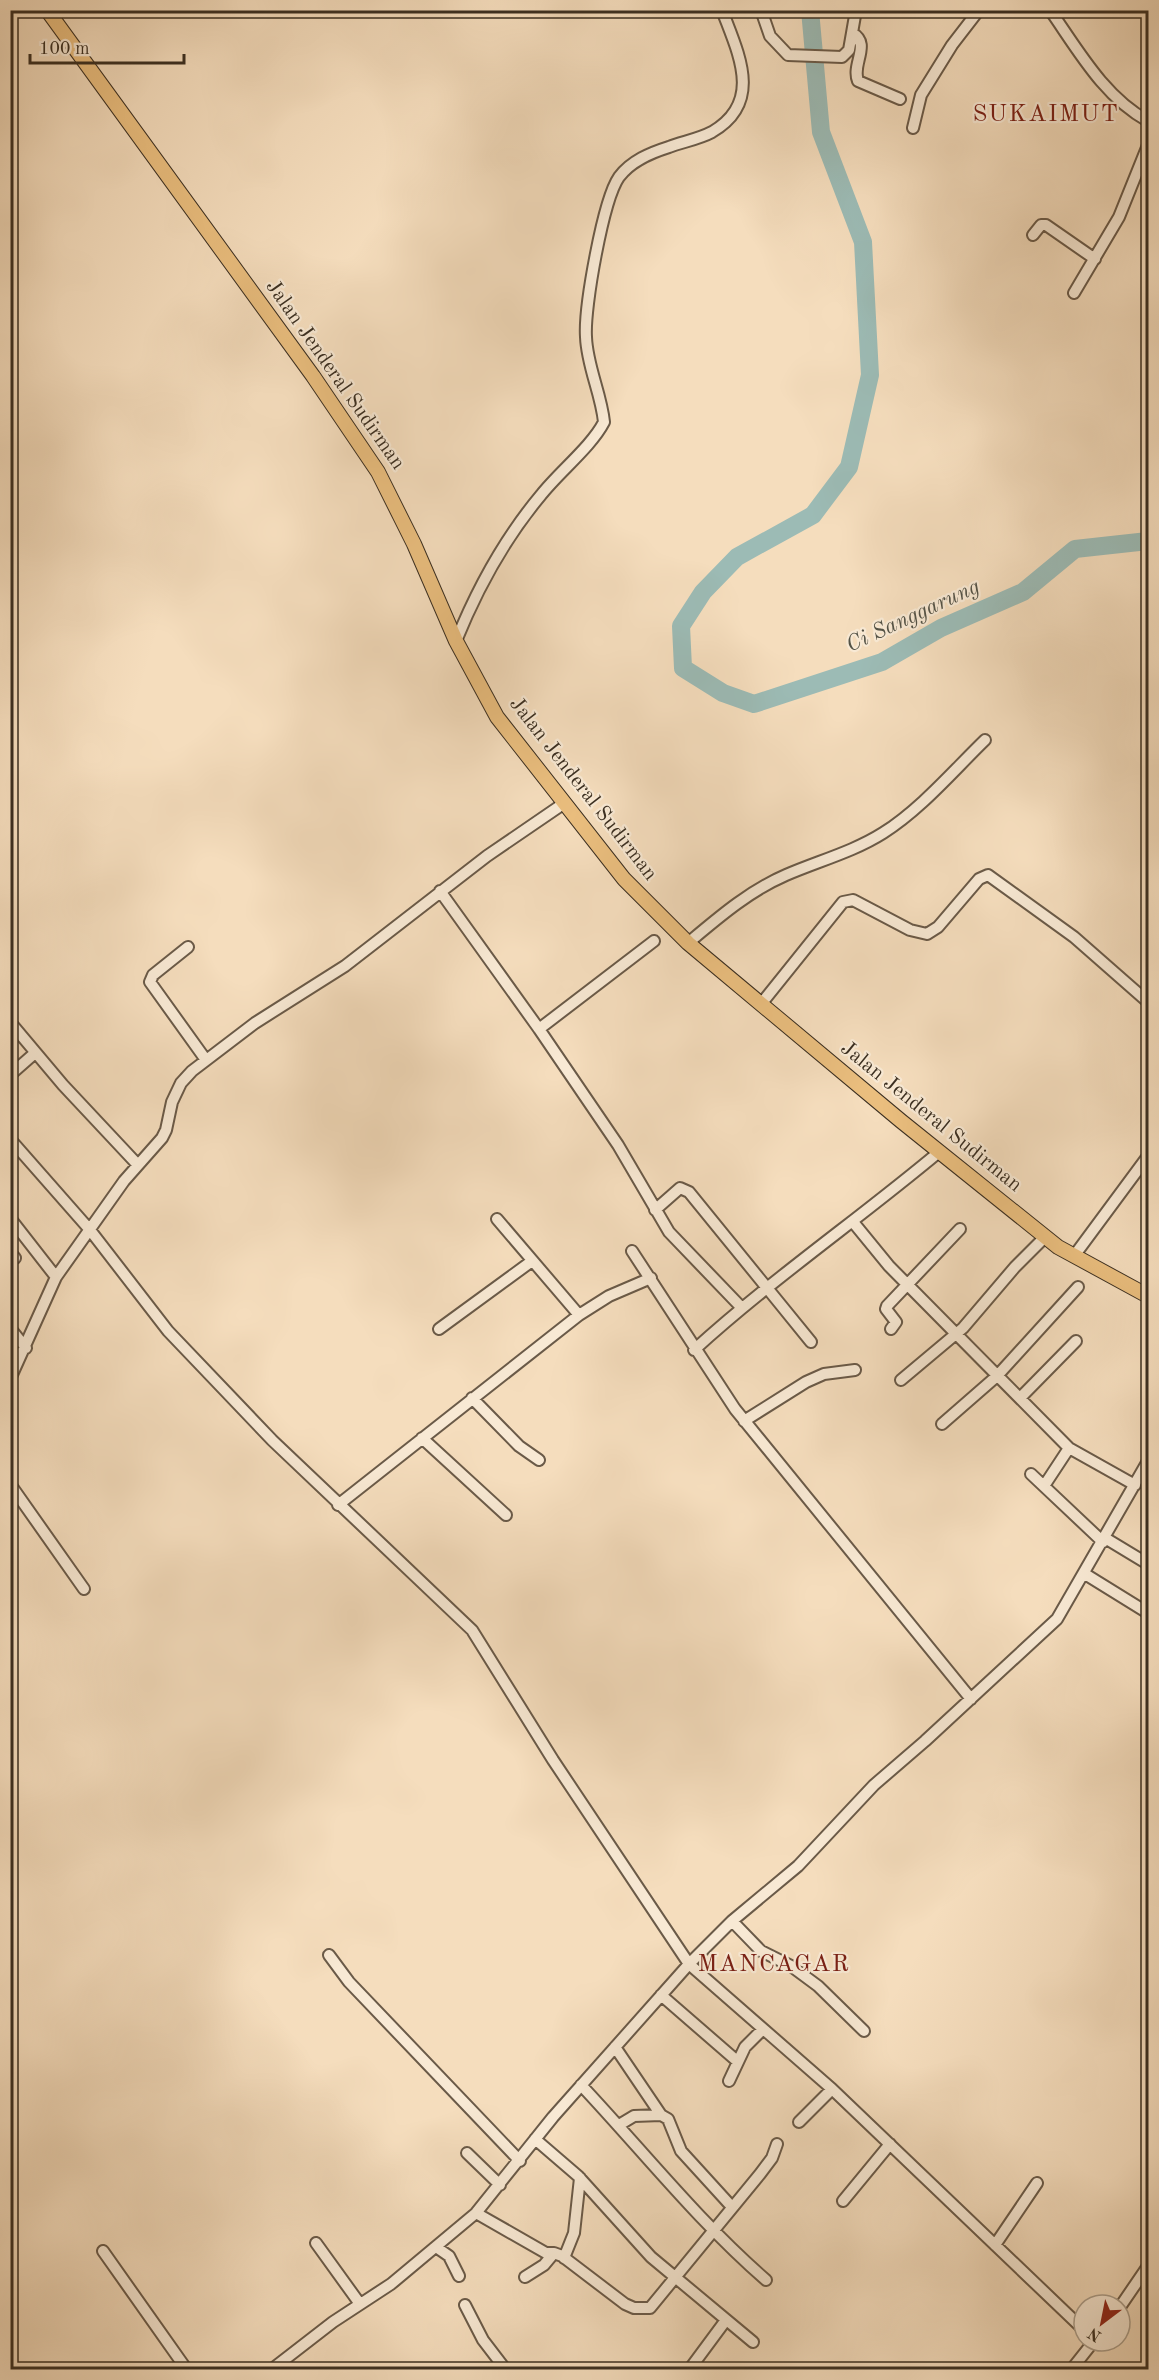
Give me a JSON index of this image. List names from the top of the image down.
{
  "streets": {
    "main road": ["Jalan Jenderal Sudirman"]
  },
  "districts": ["SUKAIMUT", "MANCAGAR"],
  "water": ["Ci Sanggarung"],
  "scale_bar": "100 m",
  "north": "bottom left"
}
